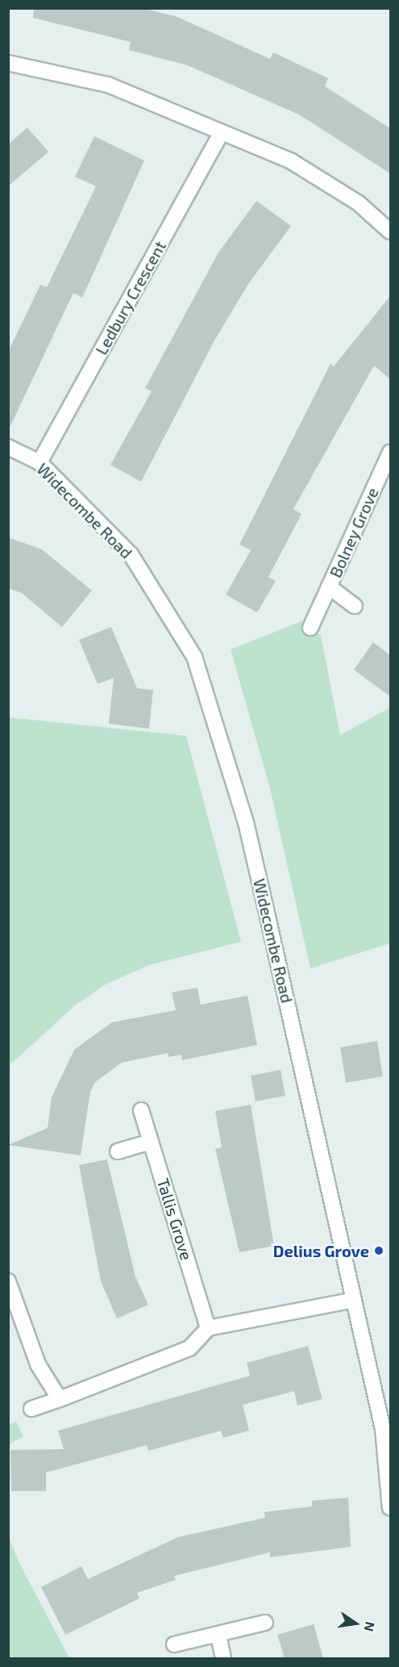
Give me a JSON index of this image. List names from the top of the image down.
{
  "streets": {
    "street": [
      "Ledbury Crescent",
      "Widecombe Road",
      "Bolney Grove",
      "Tallis Grove"
    ]
  },
  "crossings": [
    ["Ledbury Crescent", "Widecombe Road"]
  ],
  "places": ["Delius Grove"],
  "north": "right"
}
